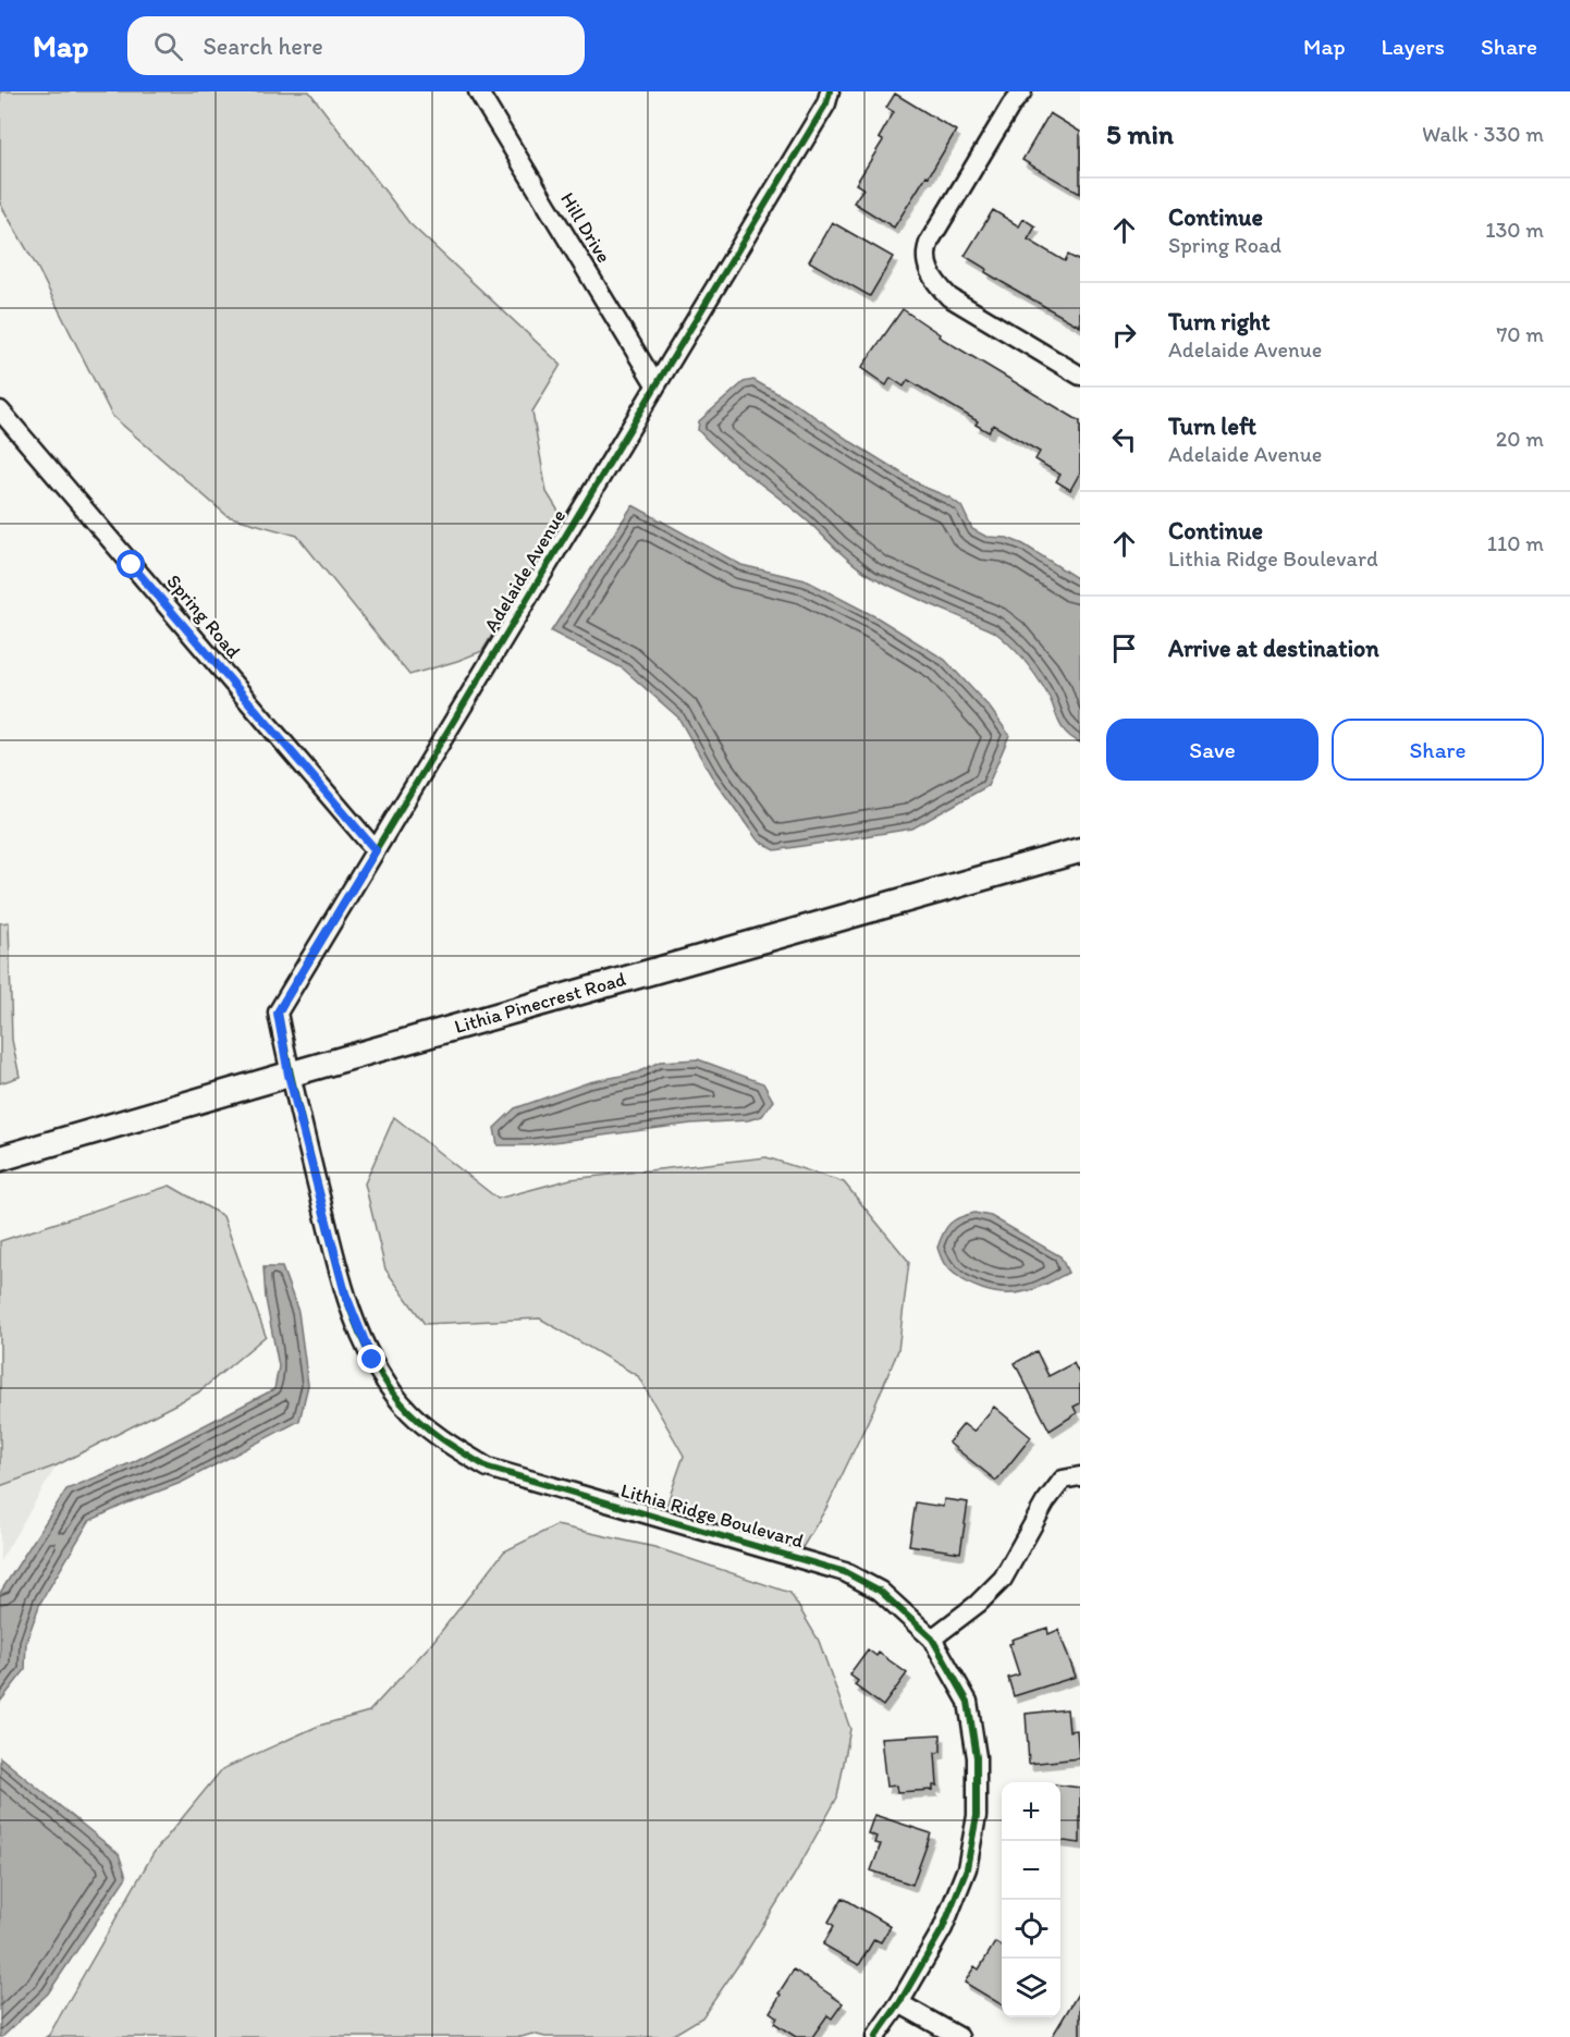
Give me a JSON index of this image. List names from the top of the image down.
{
  "streets": {
    "main road": ["Lithia Pinecrest Road"],
    "street": [
      "Hill Drive",
      "Adelaide Avenue",
      "Spring Road",
      "Lithia Ridge Boulevard"
    ]
  },
  "crossings": [
    ["Hill Drive", "Adelaide Avenue"],
    ["Adelaide Avenue", "Spring Road"],
    ["Adelaide Avenue", "Lithia Pinecrest Road"],
    ["Adelaide Avenue", "Lithia Ridge Boulevard"],
    ["Lithia Pinecrest Road", "Lithia Ridge Boulevard"]
  ],
  "page": {
    "header": "Map",
    "search": "Search here",
    "nav": ["Map", "Layers", "Share"],
    "heading": ["5 min", "Walk · 330 m"],
    "list": [
      ["Continue", "Spring Road", "130 m"],
      ["Turn right", "Adelaide Avenue", "70 m"],
      ["Turn left", "Adelaide Avenue", "20 m"],
      ["Continue", "Lithia Ridge Boulevard", "110 m"],
      "Arrive at destination"
    ],
    "buttons": ["Save", "Share"],
    "map_buttons": ["+", "−"]
  }
}
